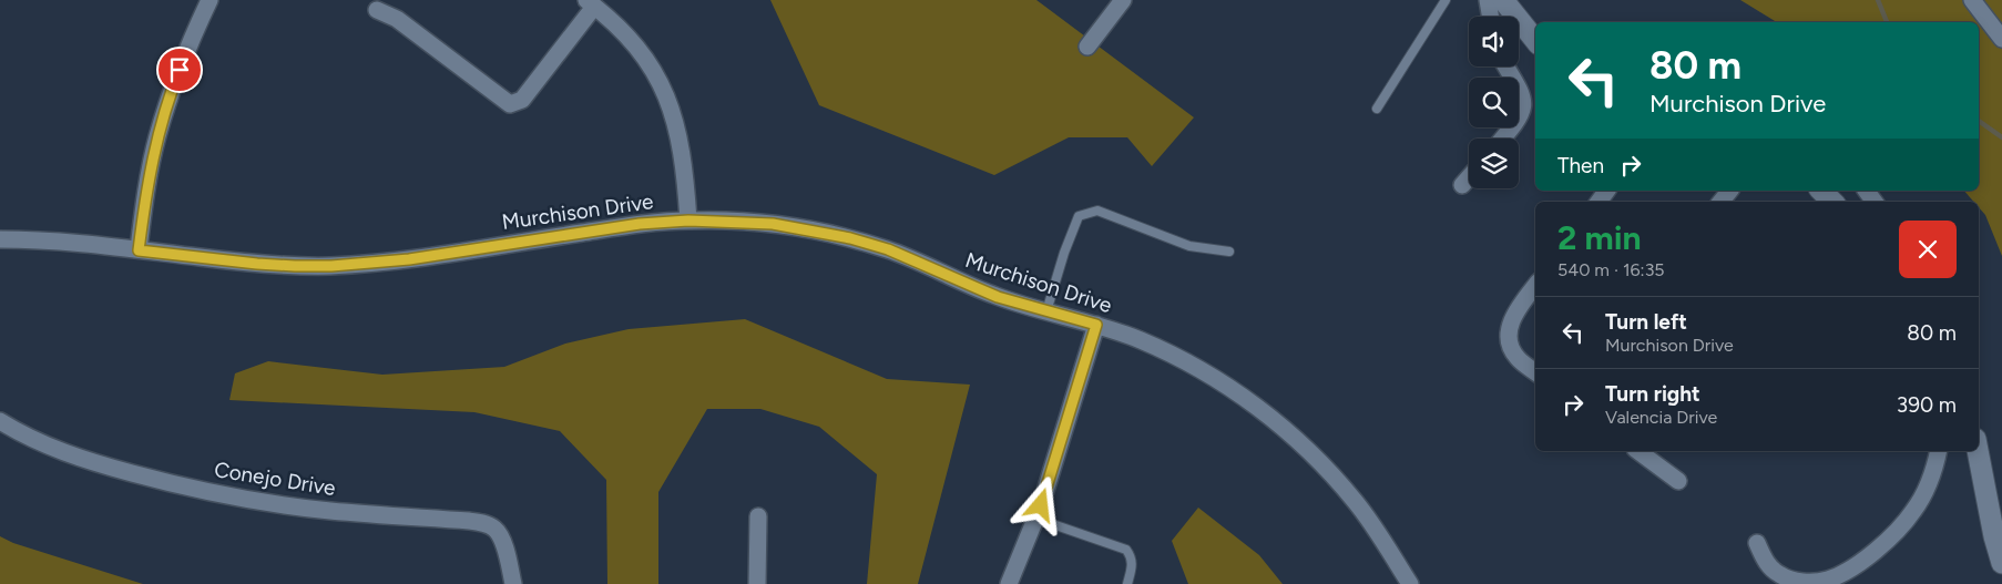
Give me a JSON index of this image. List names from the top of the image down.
{
  "streets": {
    "street": ["Murchison Drive", "Conejo Drive"]
  },
  "page": {
    "turn": ["80 m", "Murchison Drive"],
    "then": "Then",
    "heading": ["2 min", "540 m · 16:35"],
    "list": [
      {
        "name": "Turn left",
        "note": "Murchison Drive",
        "value": "80 m"
      },
      {
        "name": "Turn right",
        "note": "Valencia Drive",
        "value": "390 m"
      }
    ]
  }
}
